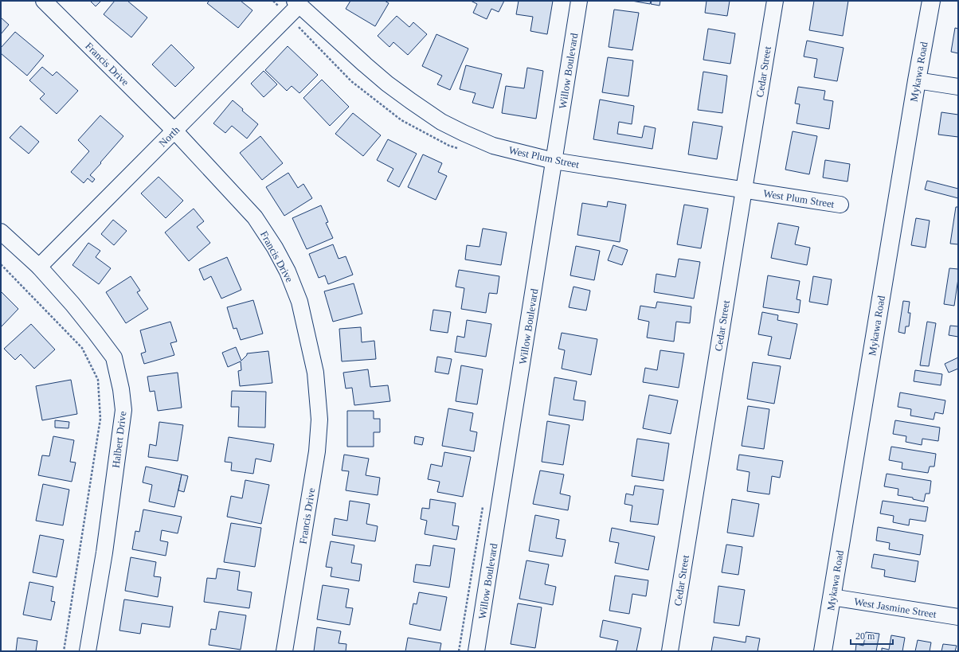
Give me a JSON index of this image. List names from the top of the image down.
{
  "streets": {
    "main road": ["Mykawa Road"],
    "street": [
      "Francis Drive",
      "Willow Boulevard",
      "Cedar Street",
      "North",
      "West Plum Street",
      "Halbert Drive",
      "West Jasmine Street"
    ]
  },
  "crossings": [
    ["Francis Drive", "North"],
    ["Willow Boulevard", "West Plum Street"],
    ["Cedar Street", "West Plum Street"],
    ["Mykawa Road", "West Jasmine Street"],
    ["North", "West Plum Street"],
    ["North", "Halbert Drive"]
  ],
  "scale_bar": "20 m"
}
